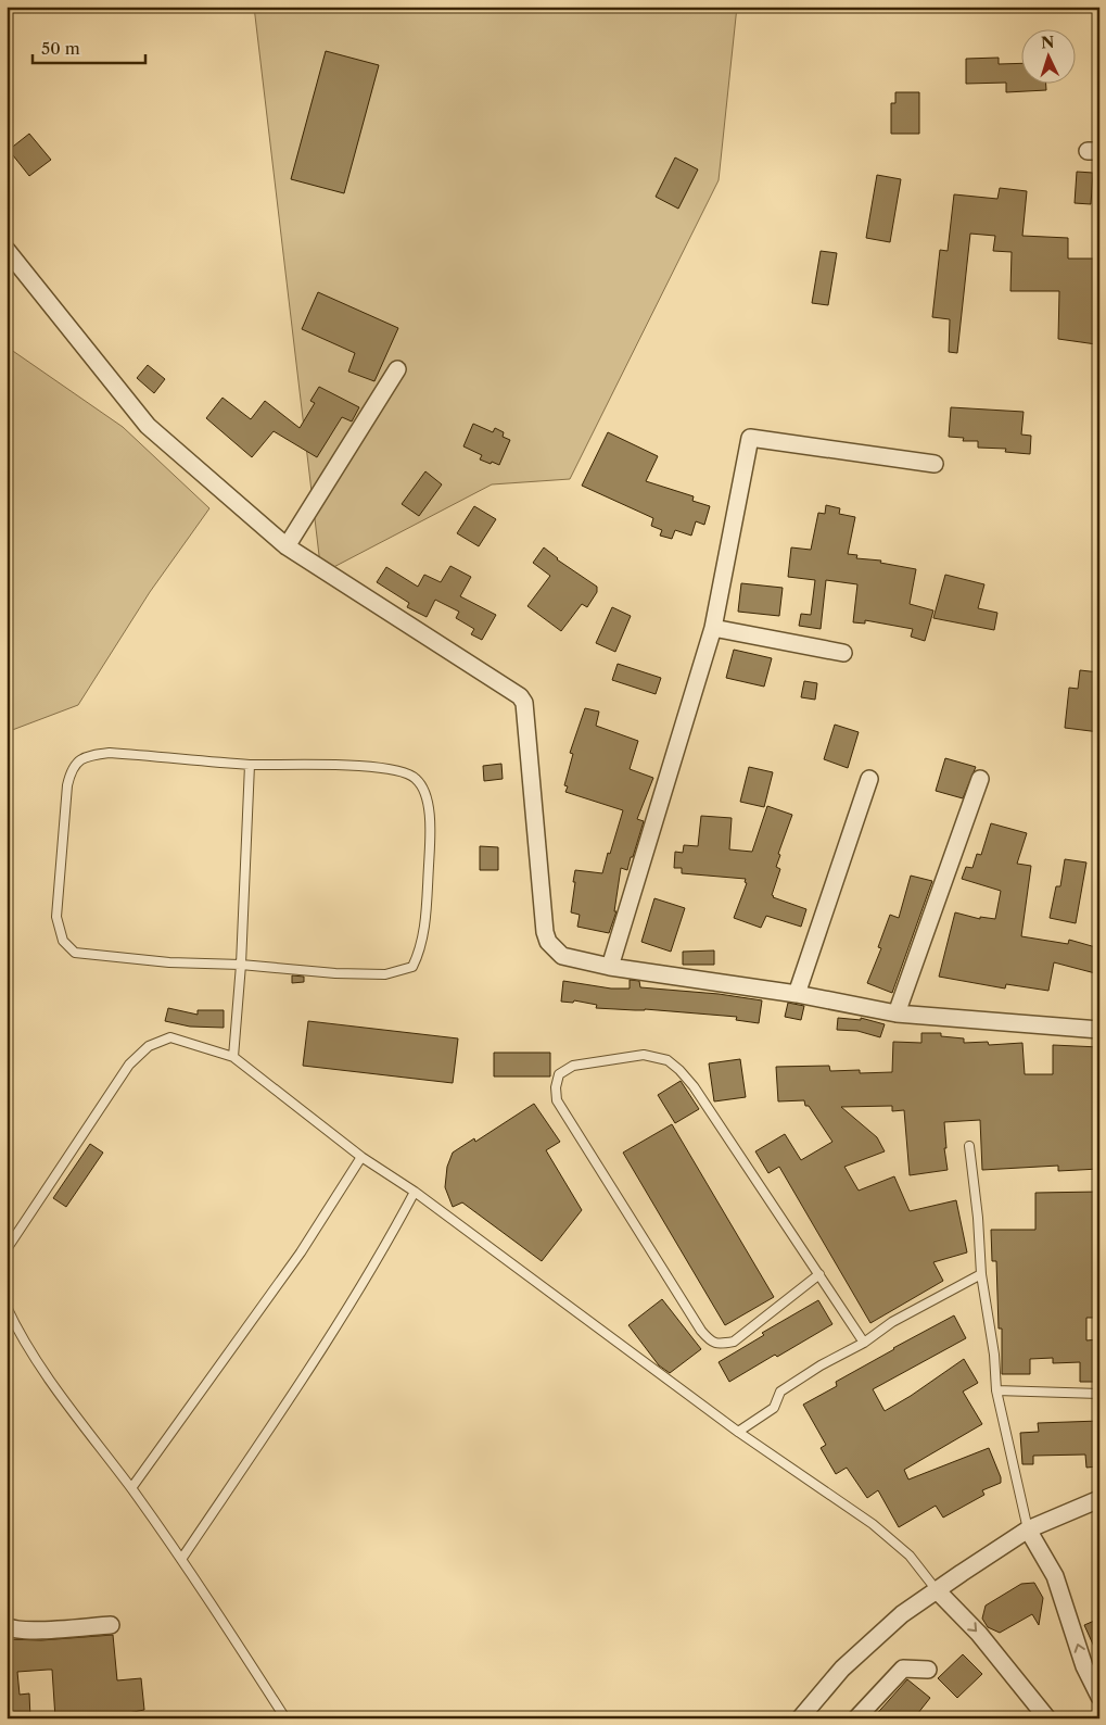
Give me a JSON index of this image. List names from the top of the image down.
{
  "scale_bar": "50 m",
  "north": "top"
}
